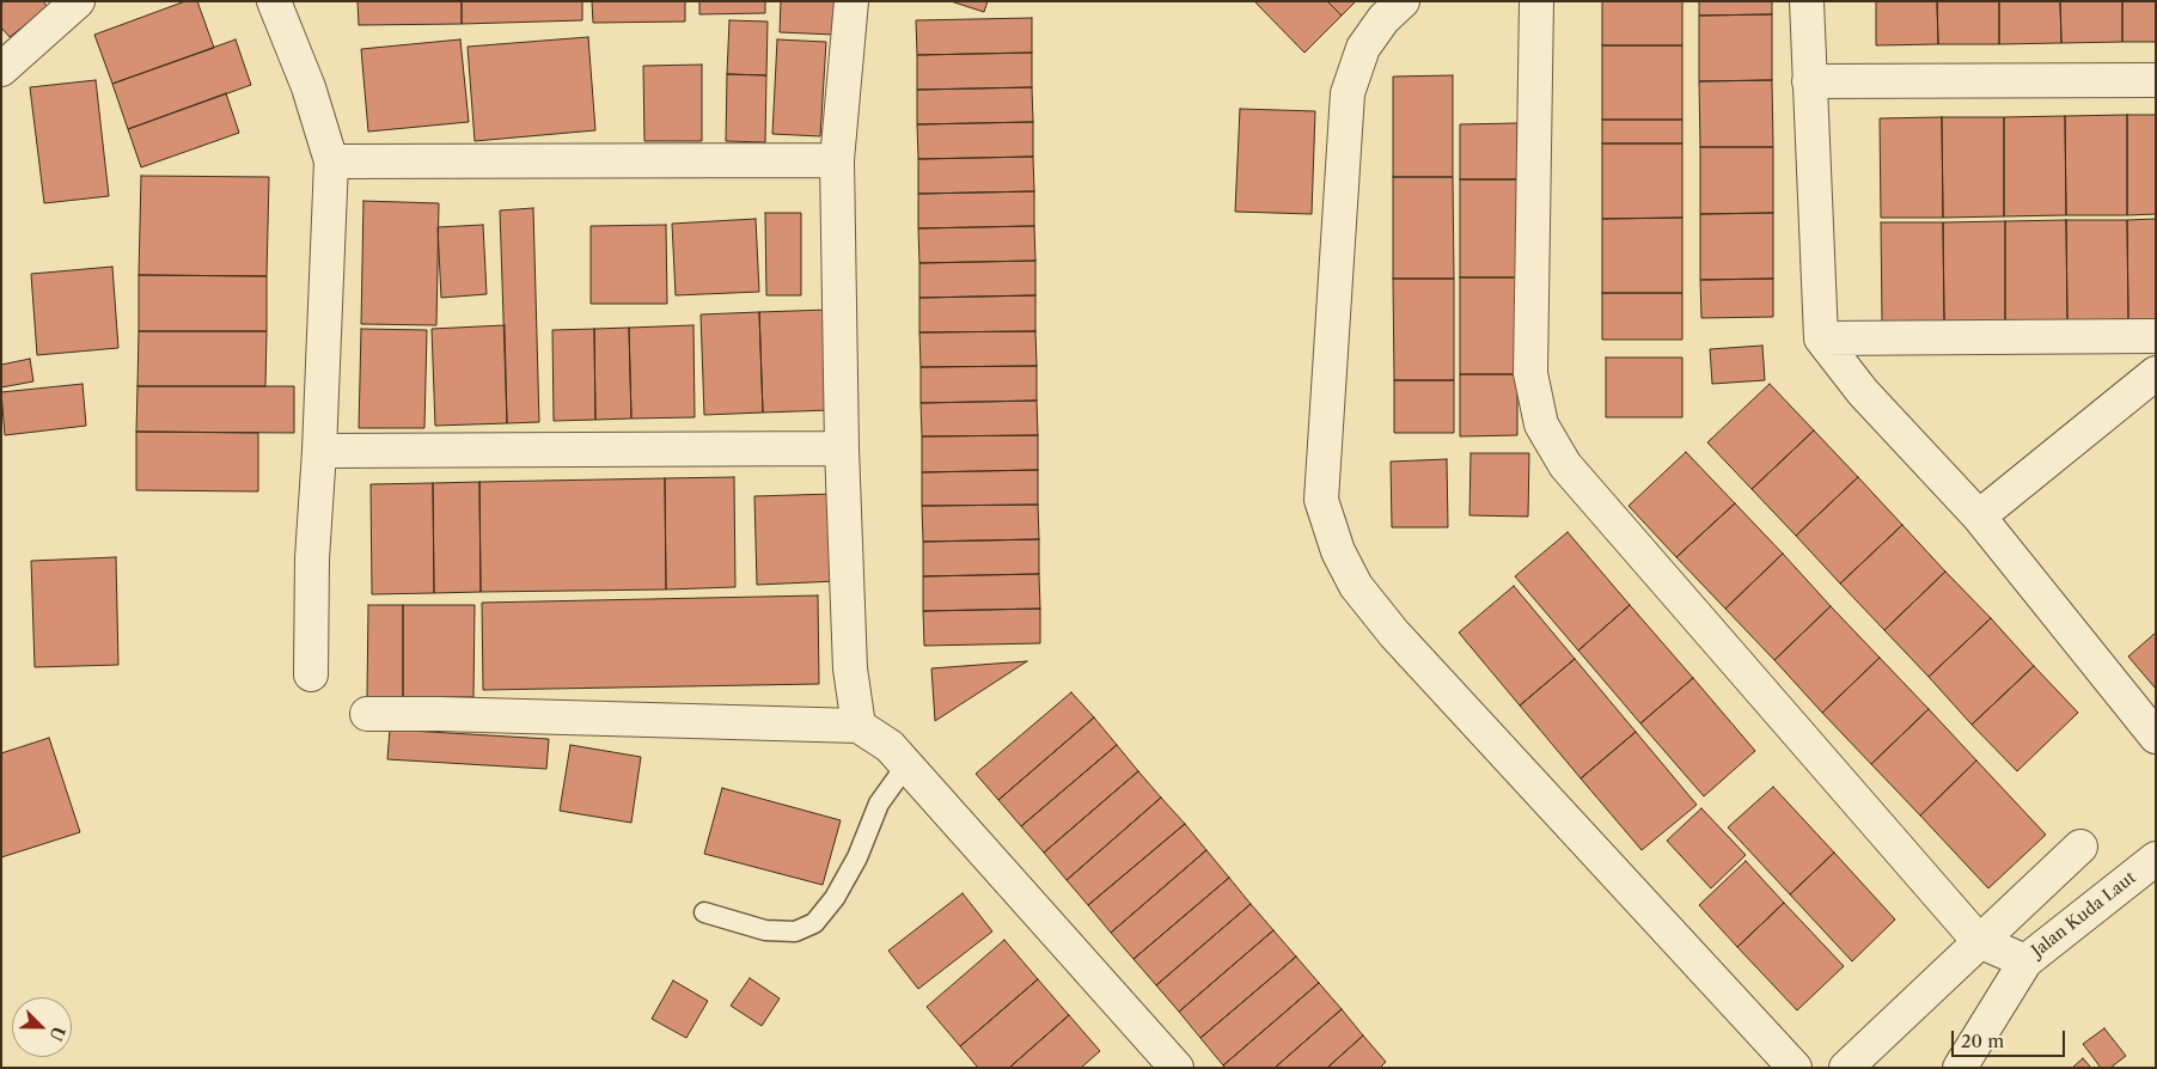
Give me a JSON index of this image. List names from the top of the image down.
{
  "streets": {
    "street": ["Jalan Kuda Laut"]
  },
  "scale_bar": "20 m",
  "north": "bottom right"
}
